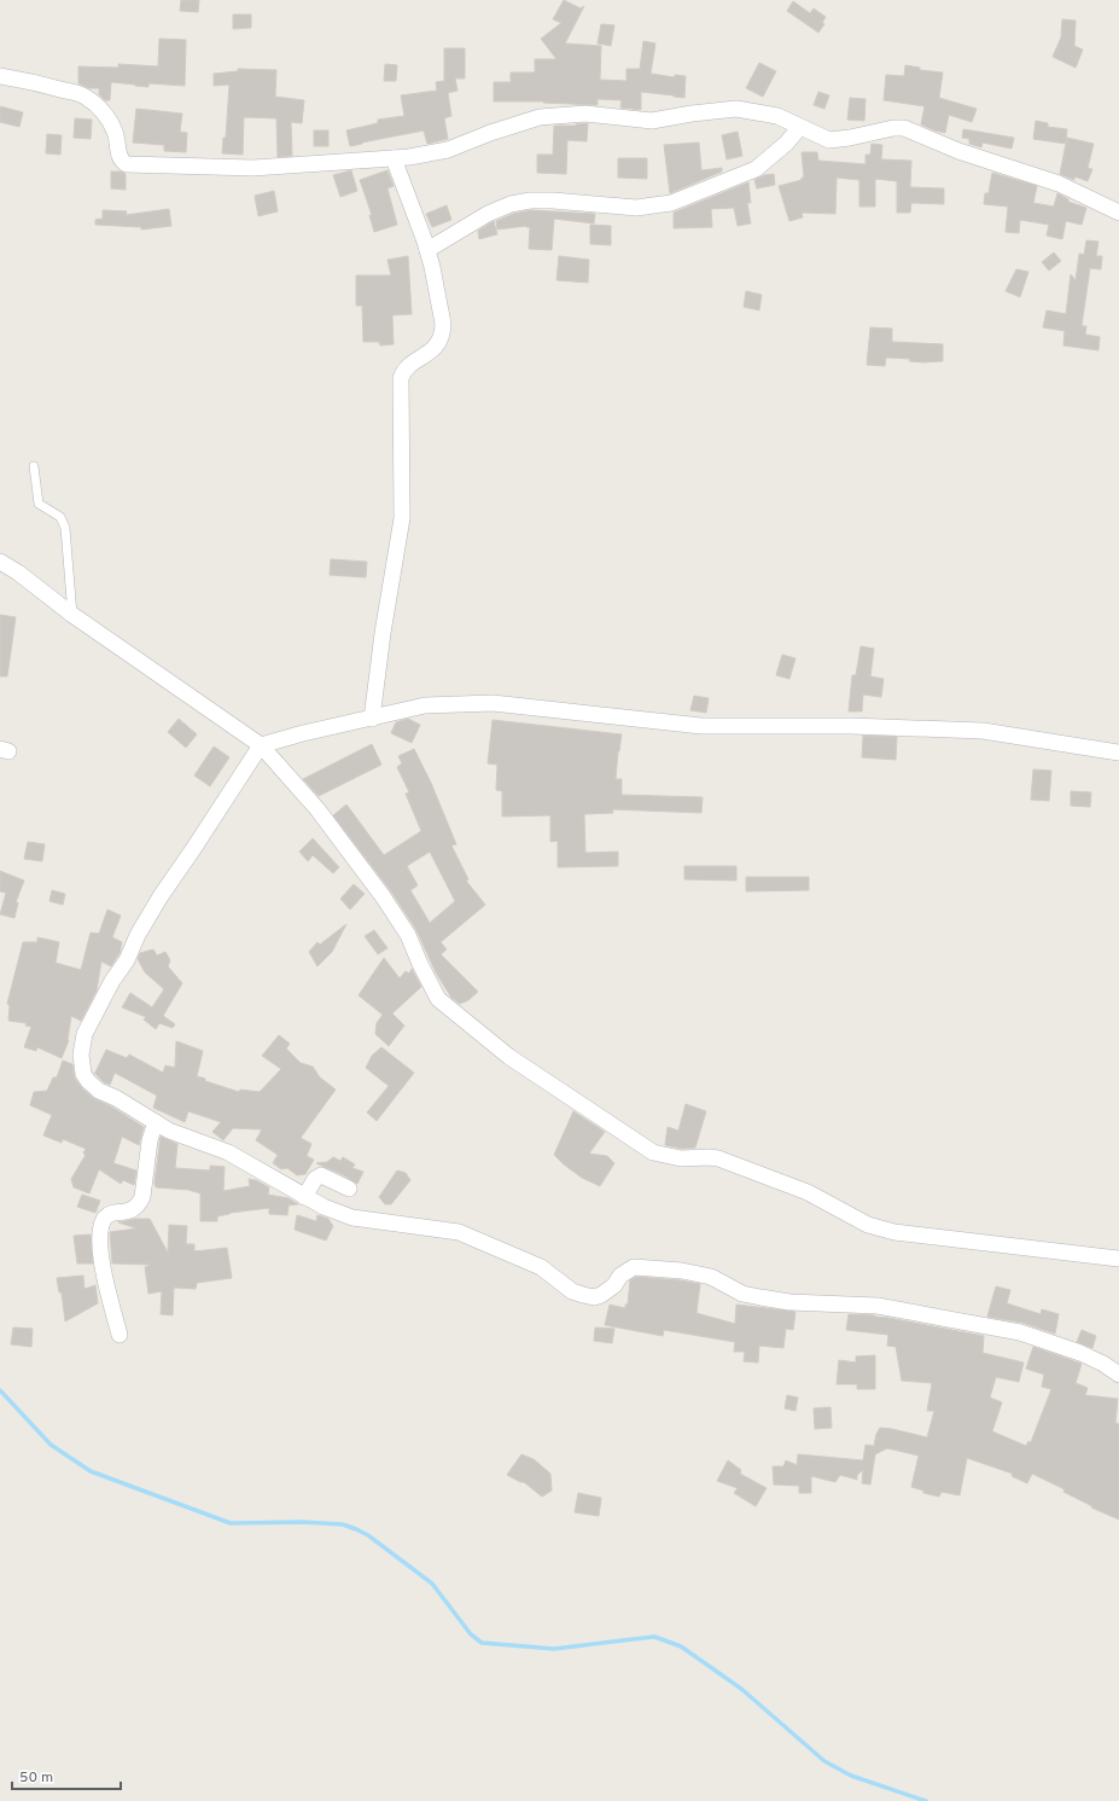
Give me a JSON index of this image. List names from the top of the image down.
{
  "scale_bar": "50 m"
}
